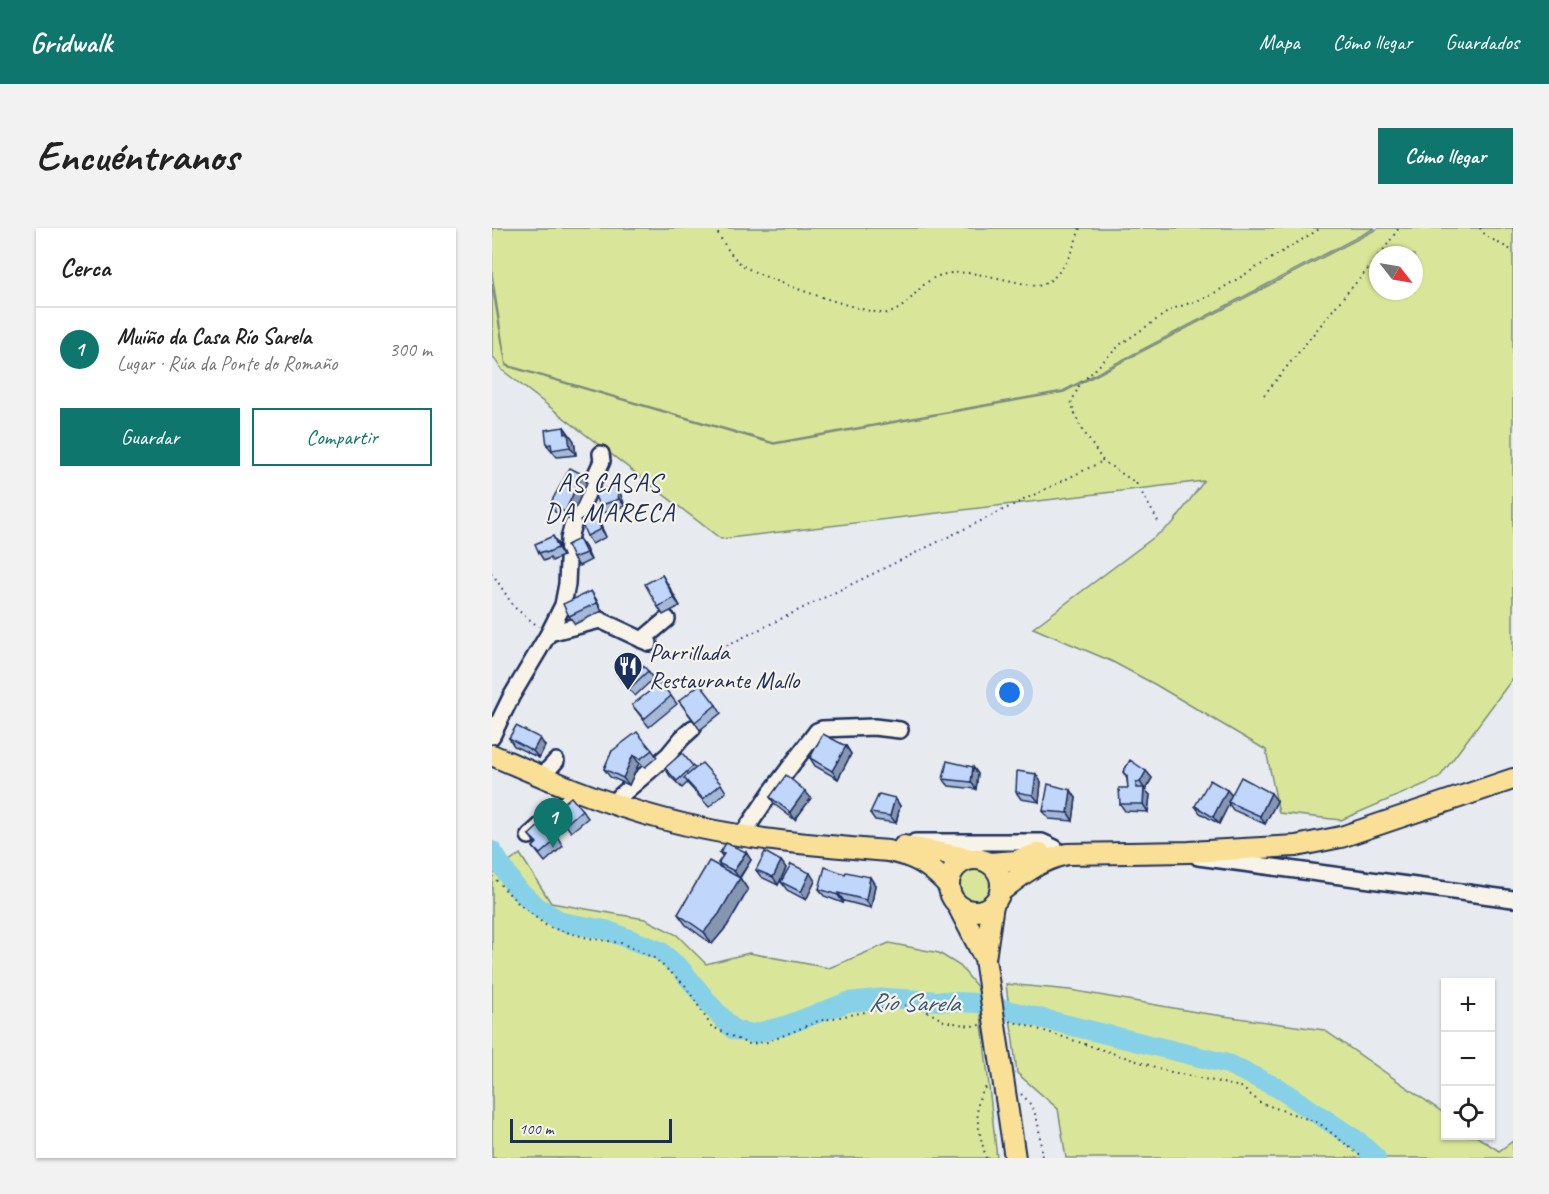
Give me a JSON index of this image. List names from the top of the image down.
{
  "districts": ["AS CASAS DA MARECA"],
  "water": ["Río Sarela"],
  "places": {
    "restaurant": ["Parrillada Restaurante Mallo"]
  },
  "scale_bar": "100 m",
  "north": "bottom right",
  "page": {
    "header": "Gridwalk",
    "nav": ["Mapa", "Cómo llegar", "Guardados"],
    "buttons": [
      "Cómo llegar",
      ["Guardar", "Compartir"]
    ],
    "title": "Encuéntranos",
    "heading": "Cerca",
    "list": [
      {
        "mark": "1",
        "name": "Muíño da Casa Río Sarela",
        "note": "Lugar · Rúa da Ponte do Romaño",
        "value": "300 m"
      }
    ],
    "pins": "1",
    "map_buttons": ["+", "−"],
    "scale": "100 m"
  }
}
